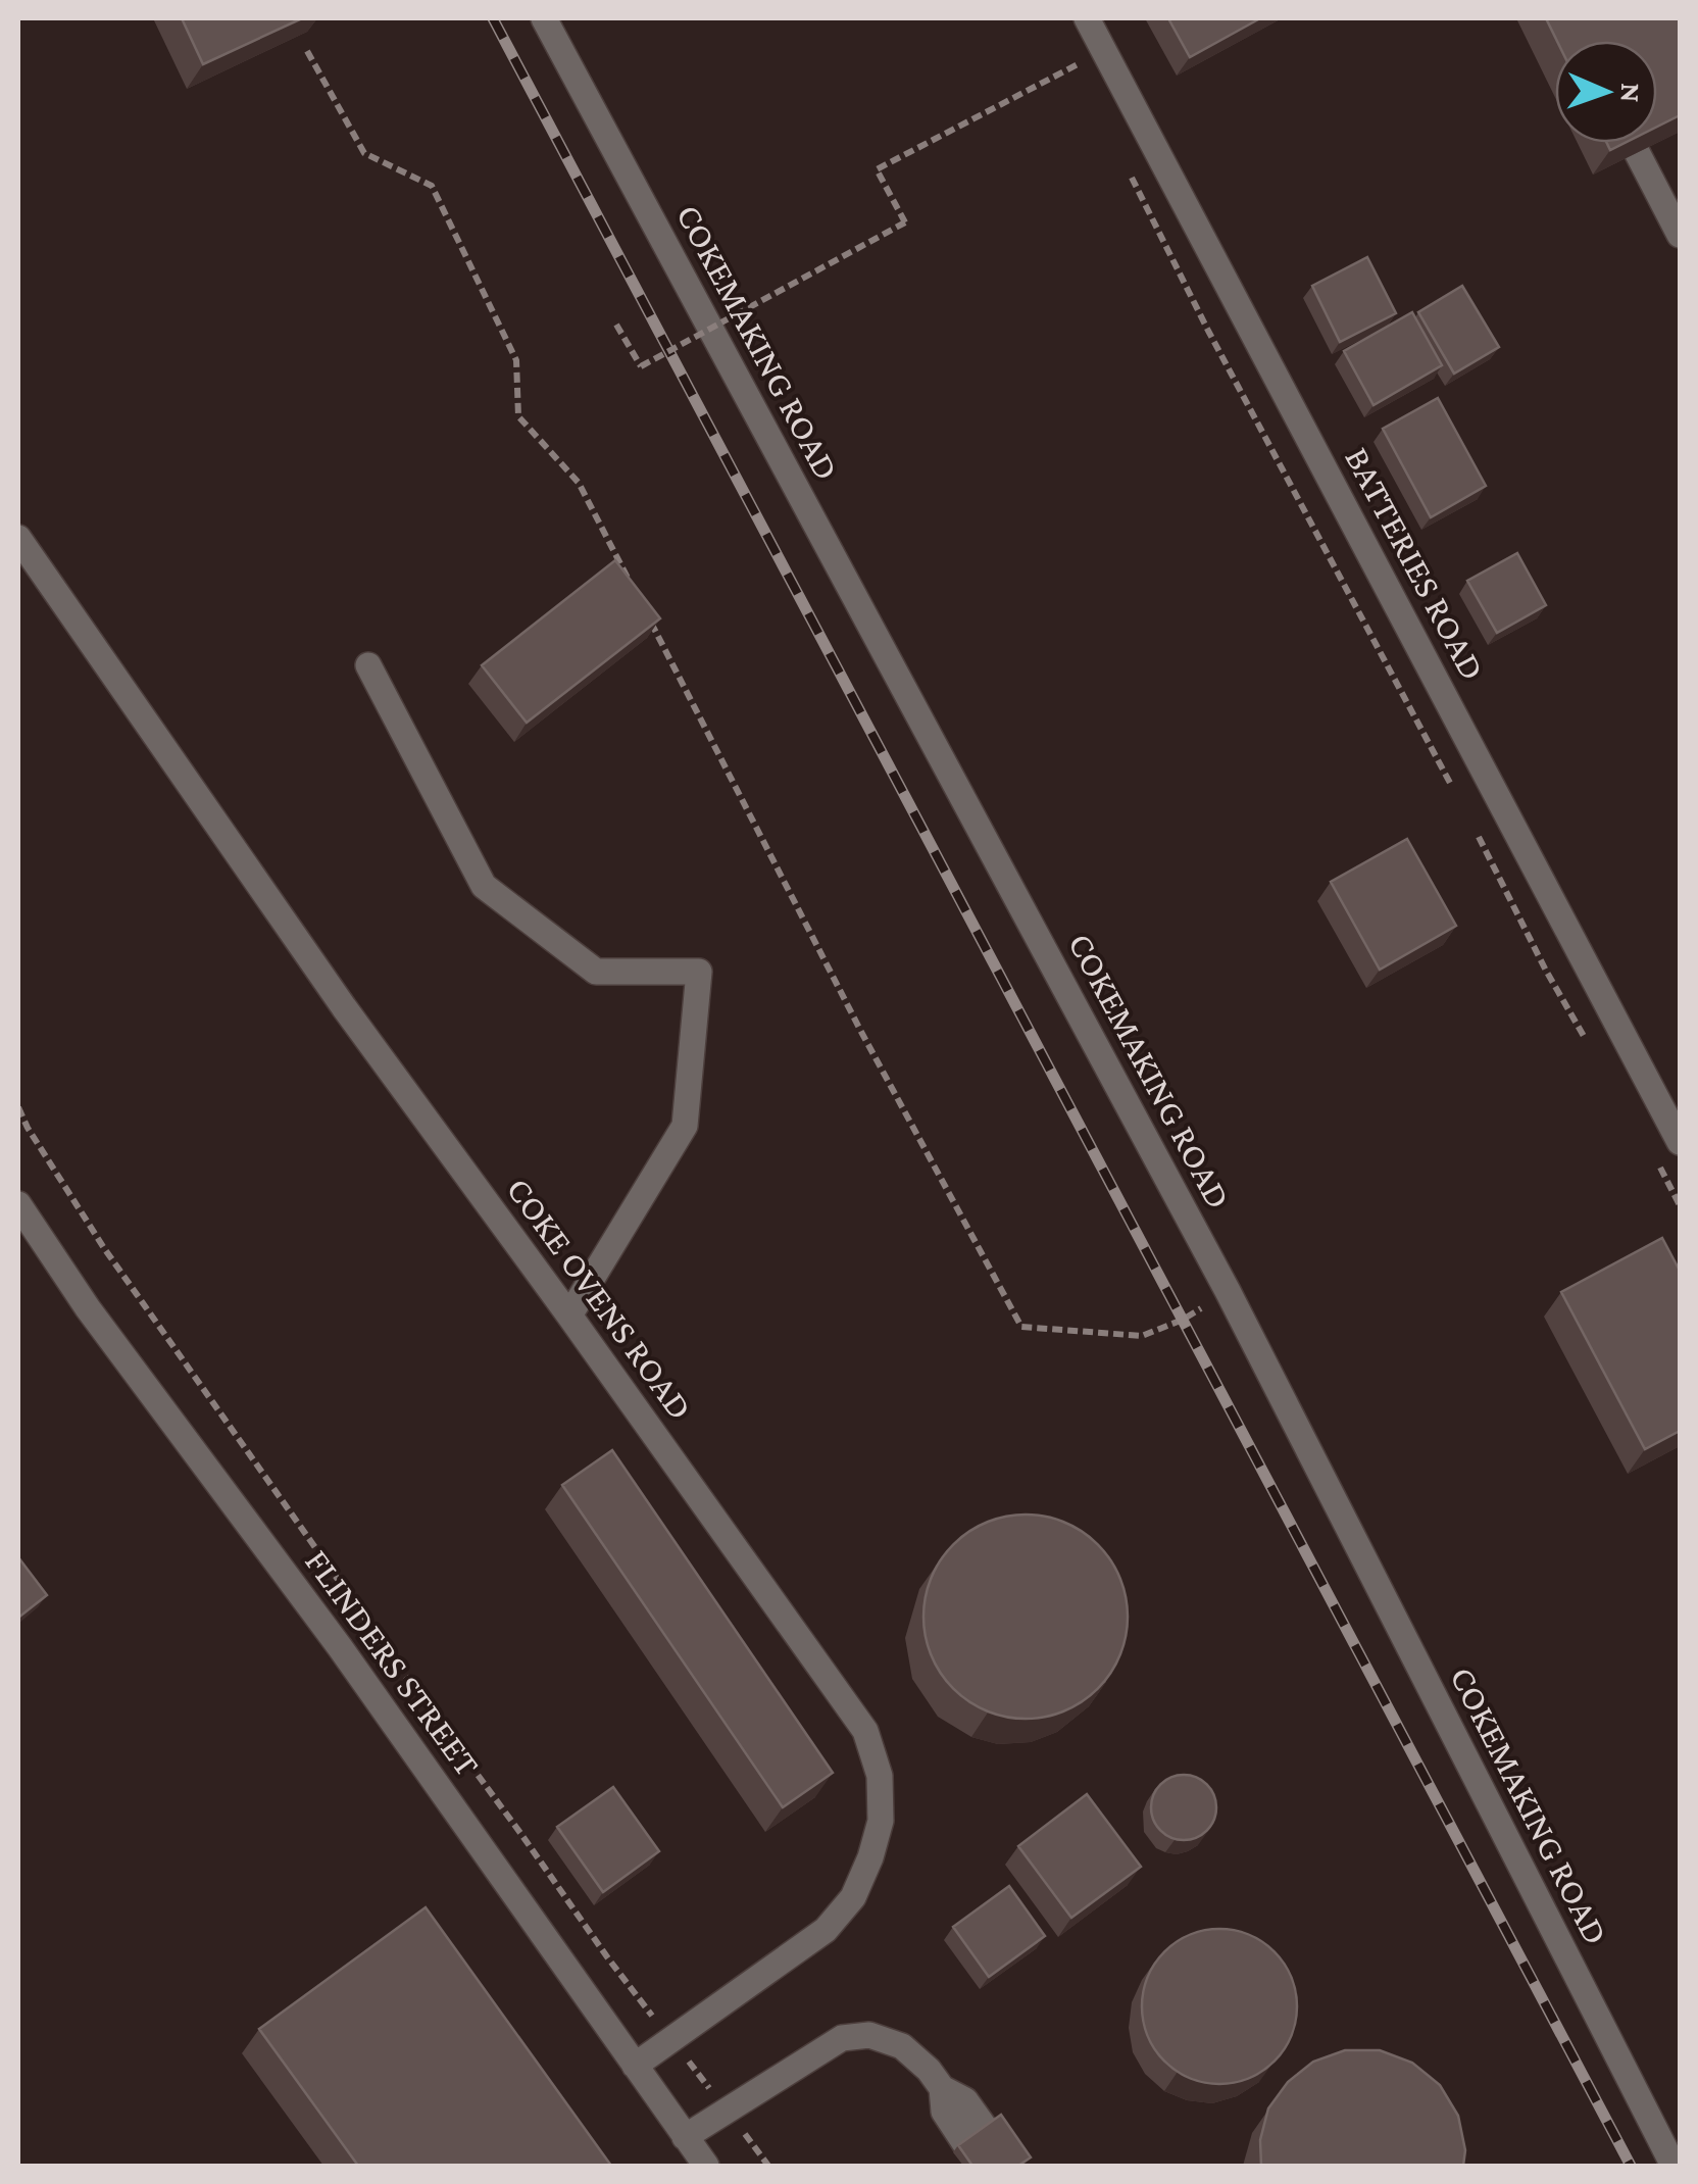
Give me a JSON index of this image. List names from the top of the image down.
{
  "streets": {
    "street": [
      "COKEMAKING ROAD",
      "BATTERIES ROAD",
      "COKE OVENS ROAD",
      "FLINDERS STREET"
    ]
  },
  "crossings": [
    ["COKE OVENS ROAD", "FLINDERS STREET"]
  ],
  "north": "right"
}
